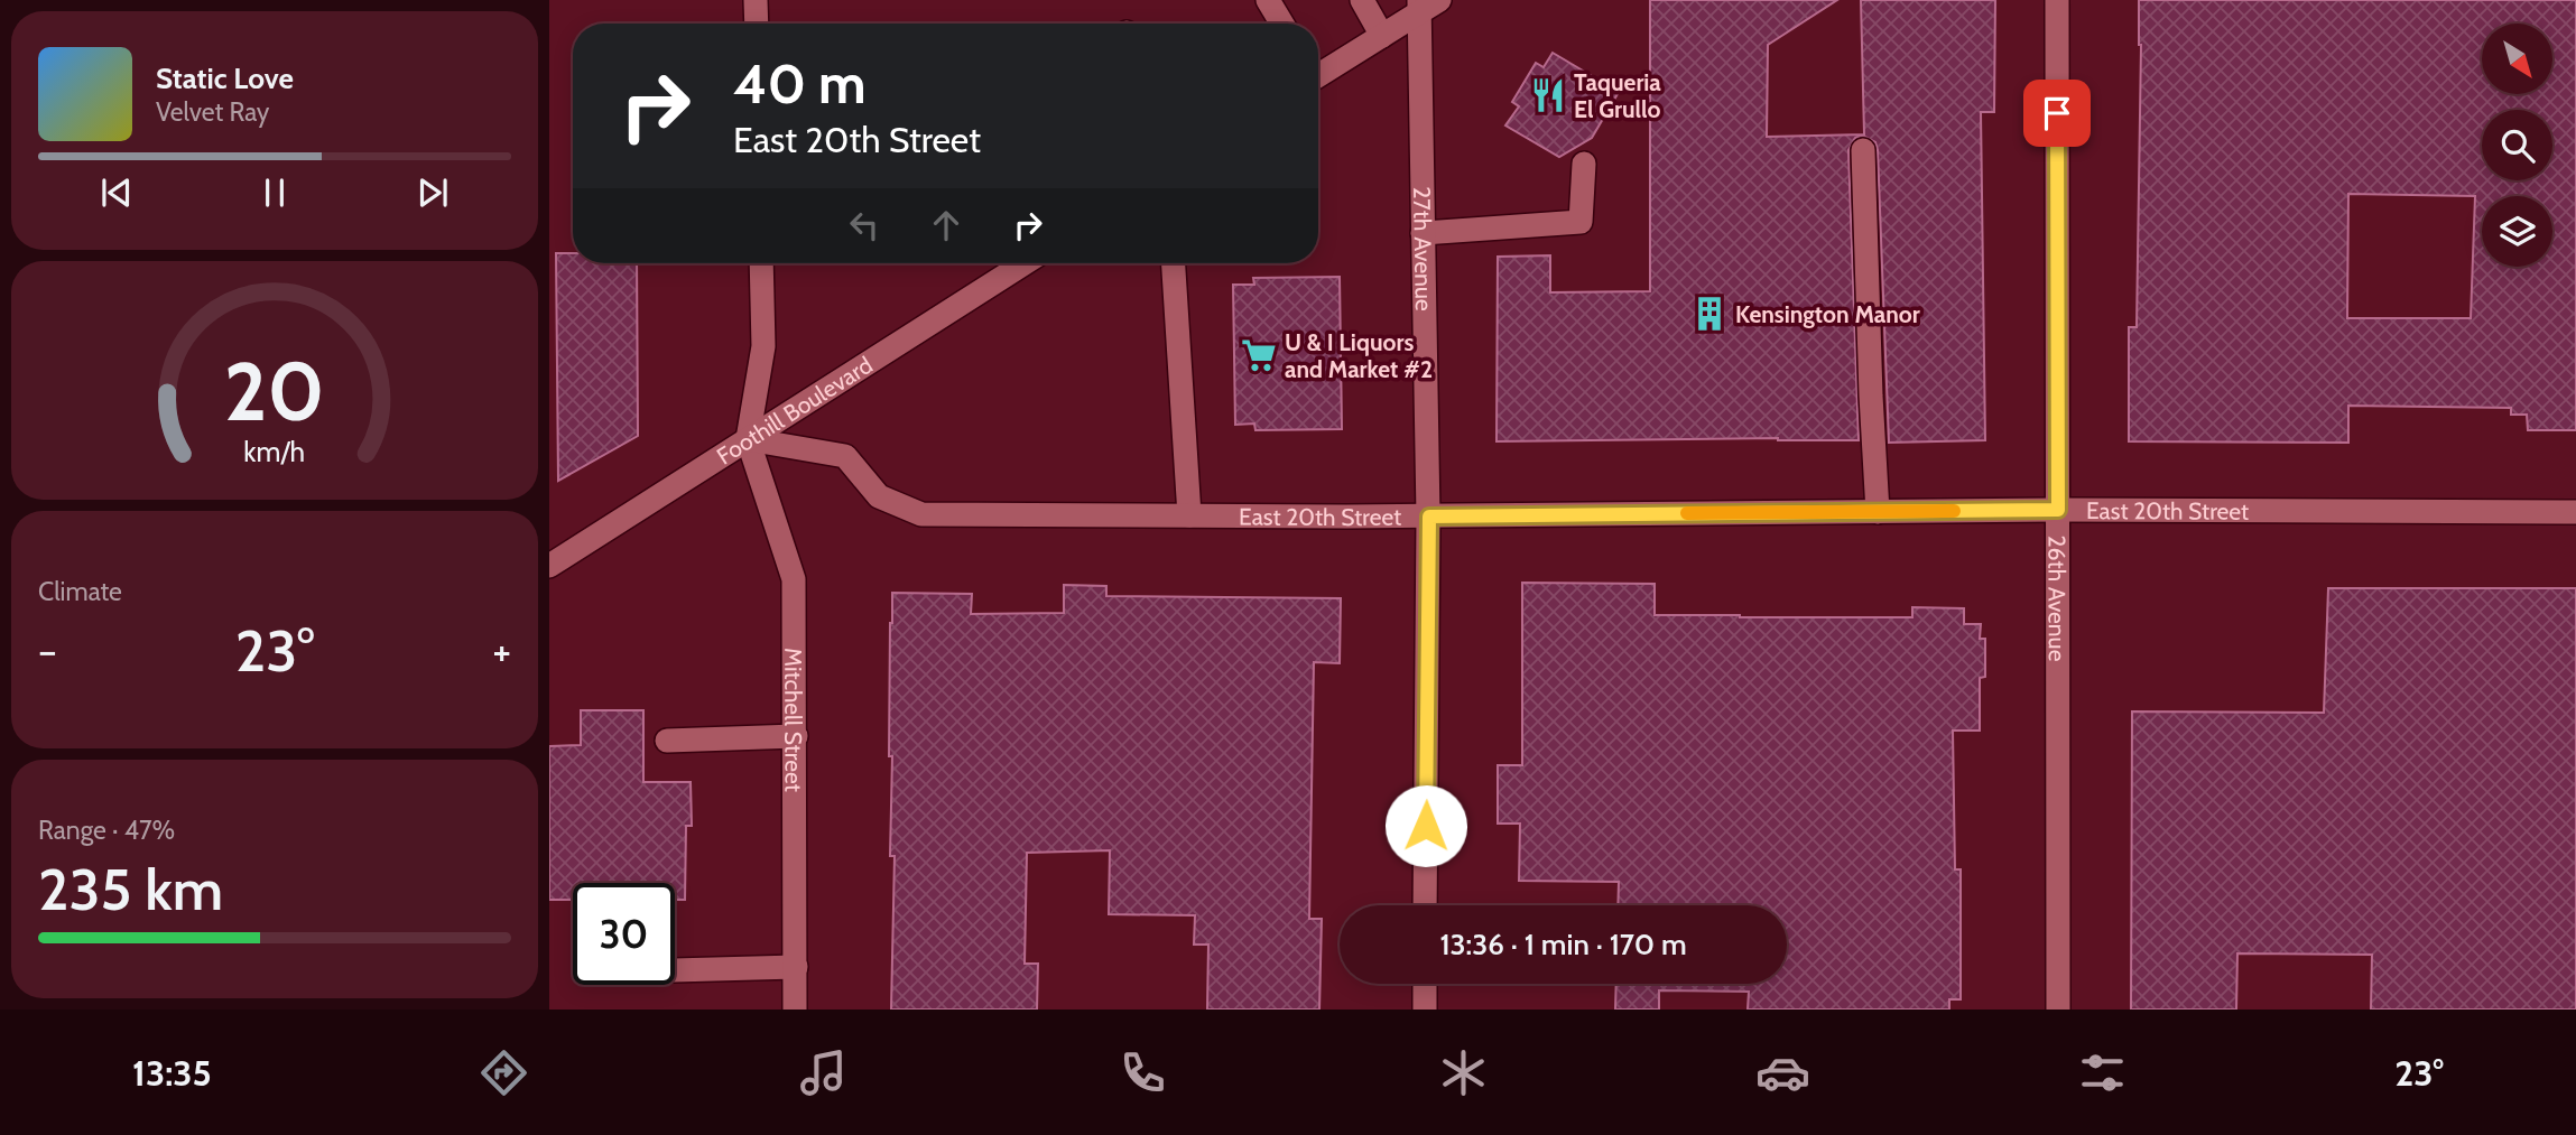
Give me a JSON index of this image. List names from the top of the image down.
{
  "streets": {
    "street": [
      "27th Avenue",
      "Foothill Boulevard",
      "East 20th Street",
      "26th Avenue",
      "Mitchell Street"
    ]
  },
  "crossings": [
    ["27th Avenue", "East 20th Street"],
    ["Foothill Boulevard", "East 20th Street"],
    ["Foothill Boulevard", "Mitchell Street"],
    ["East 20th Street", "26th Avenue"],
    ["East 20th Street", "Mitchell Street"]
  ],
  "places": {
    "restaurant": ["Taqueria El Grullo"],
    "building": ["Kensington Manor"],
    "supermarket": ["U & I Liquors and Market #2"]
  },
  "north": "bottom right",
  "page": {
    "turn": ["40 m", "East 20th Street"],
    "song": ["Static Love", "Velvet Ray"],
    "tile": [
      "Climate",
      ["Range · 47%", "235 km"]
    ],
    "heat": ["−", "23°", "+"],
    "limit": "30",
    "trip": "13:36 · 1 min · 170 m",
    "tabs": ["13:35", "23°"],
    "gauge": ["20", "km/h"]
  }
}
